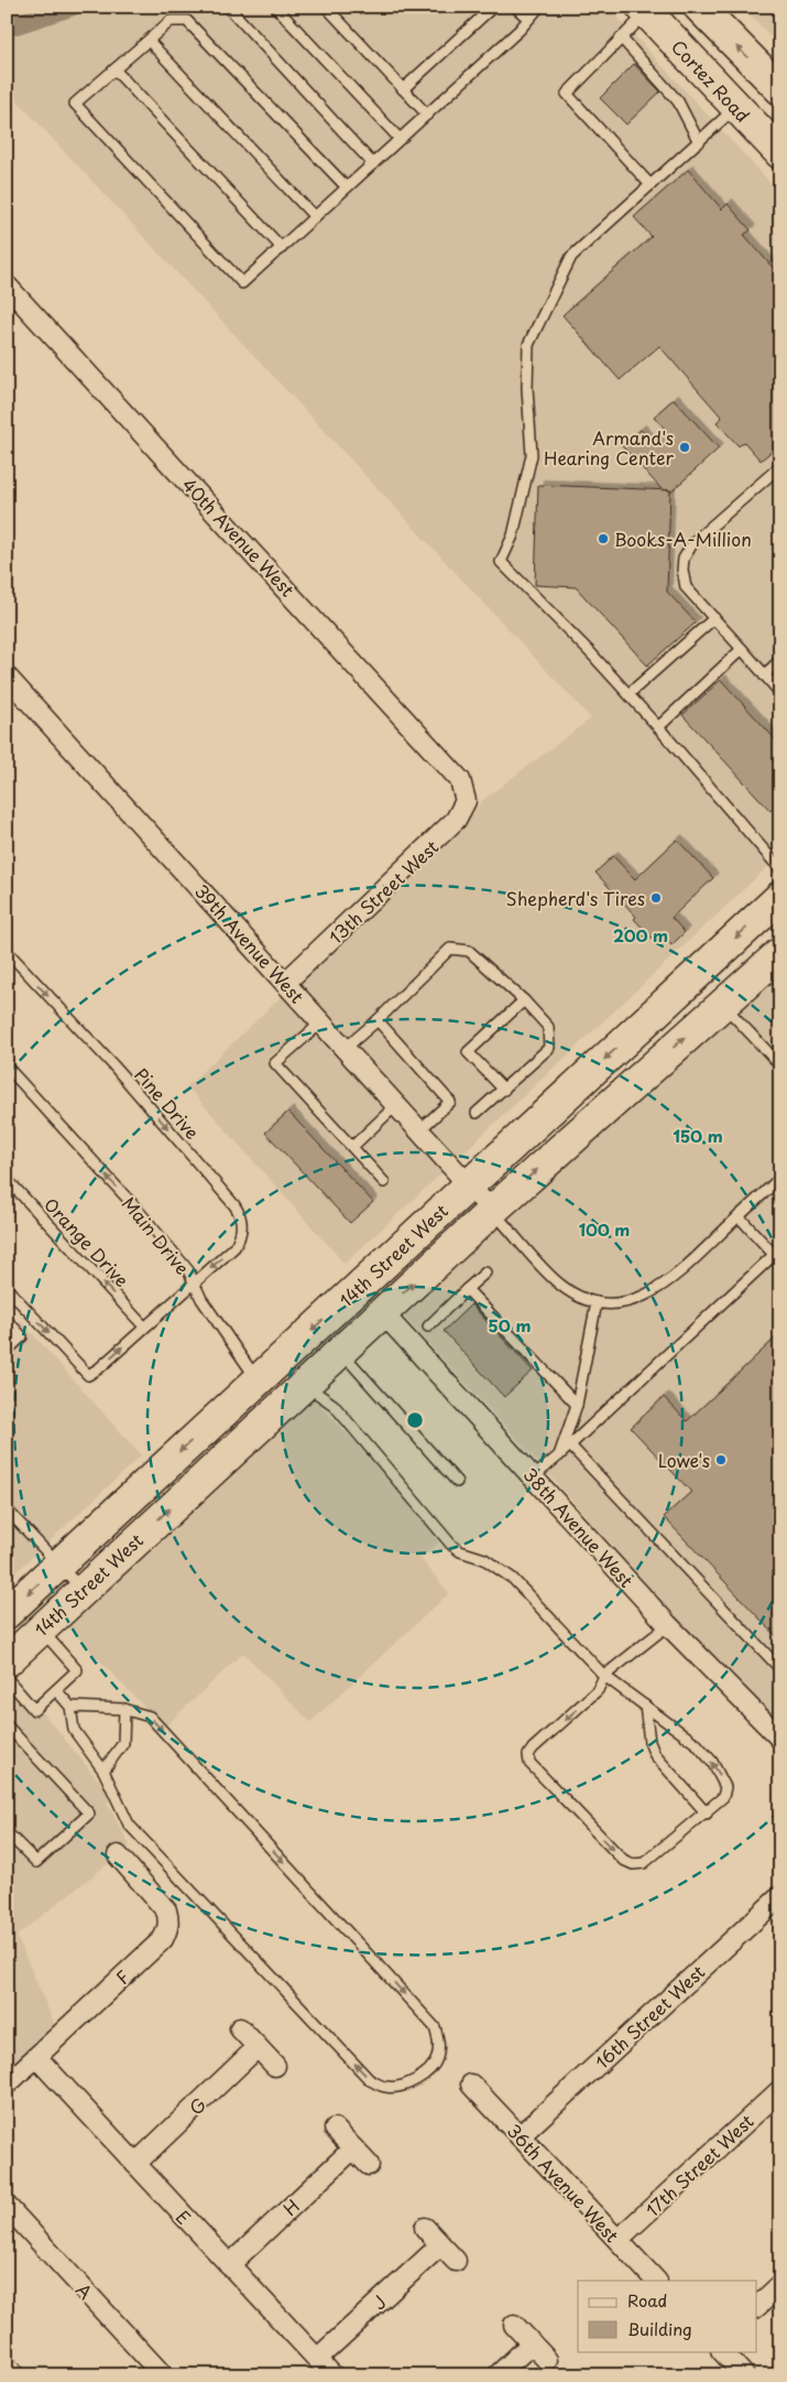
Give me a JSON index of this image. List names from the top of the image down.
{
  "streets": {
    "main road": ["Cortez Road", "14th Street West"],
    "street": [
      "40th Avenue West",
      "13th Street West",
      "39th Avenue West",
      "38th Avenue West",
      "F",
      "16th Street West",
      "G",
      "17th Street West",
      "36th Avenue West",
      "H",
      "E",
      "A",
      "J"
    ],
    "lane": ["Pine Drive", "Main Drive", "Orange Drive"]
  },
  "crossings": [
    ["40th Avenue West", "13th Street West"],
    ["13th Street West", "39th Avenue West"],
    ["39th Avenue West", "14th Street West"],
    ["Pine Drive", "Main Drive"],
    ["Pine Drive", "Orange Drive"],
    ["Main Drive", "14th Street West"],
    ["14th Street West", "38th Avenue West"],
    ["F", "E"],
    ["16th Street West", "36th Avenue West"],
    ["G", "E"],
    ["17th Street West", "36th Avenue West"],
    ["H", "E"],
    ["E", "J"]
  ],
  "one_way": ["Main Drive", "Orange Drive"],
  "places": [
    "Armand's Hearing Center",
    "Books-A-Million",
    "Shepherd's Tires",
    "Lowe's"
  ],
  "legend": ["Road", "Building"],
  "rings": [
    "200 m",
    "150 m",
    "100 m",
    "50 m"
  ]
}
